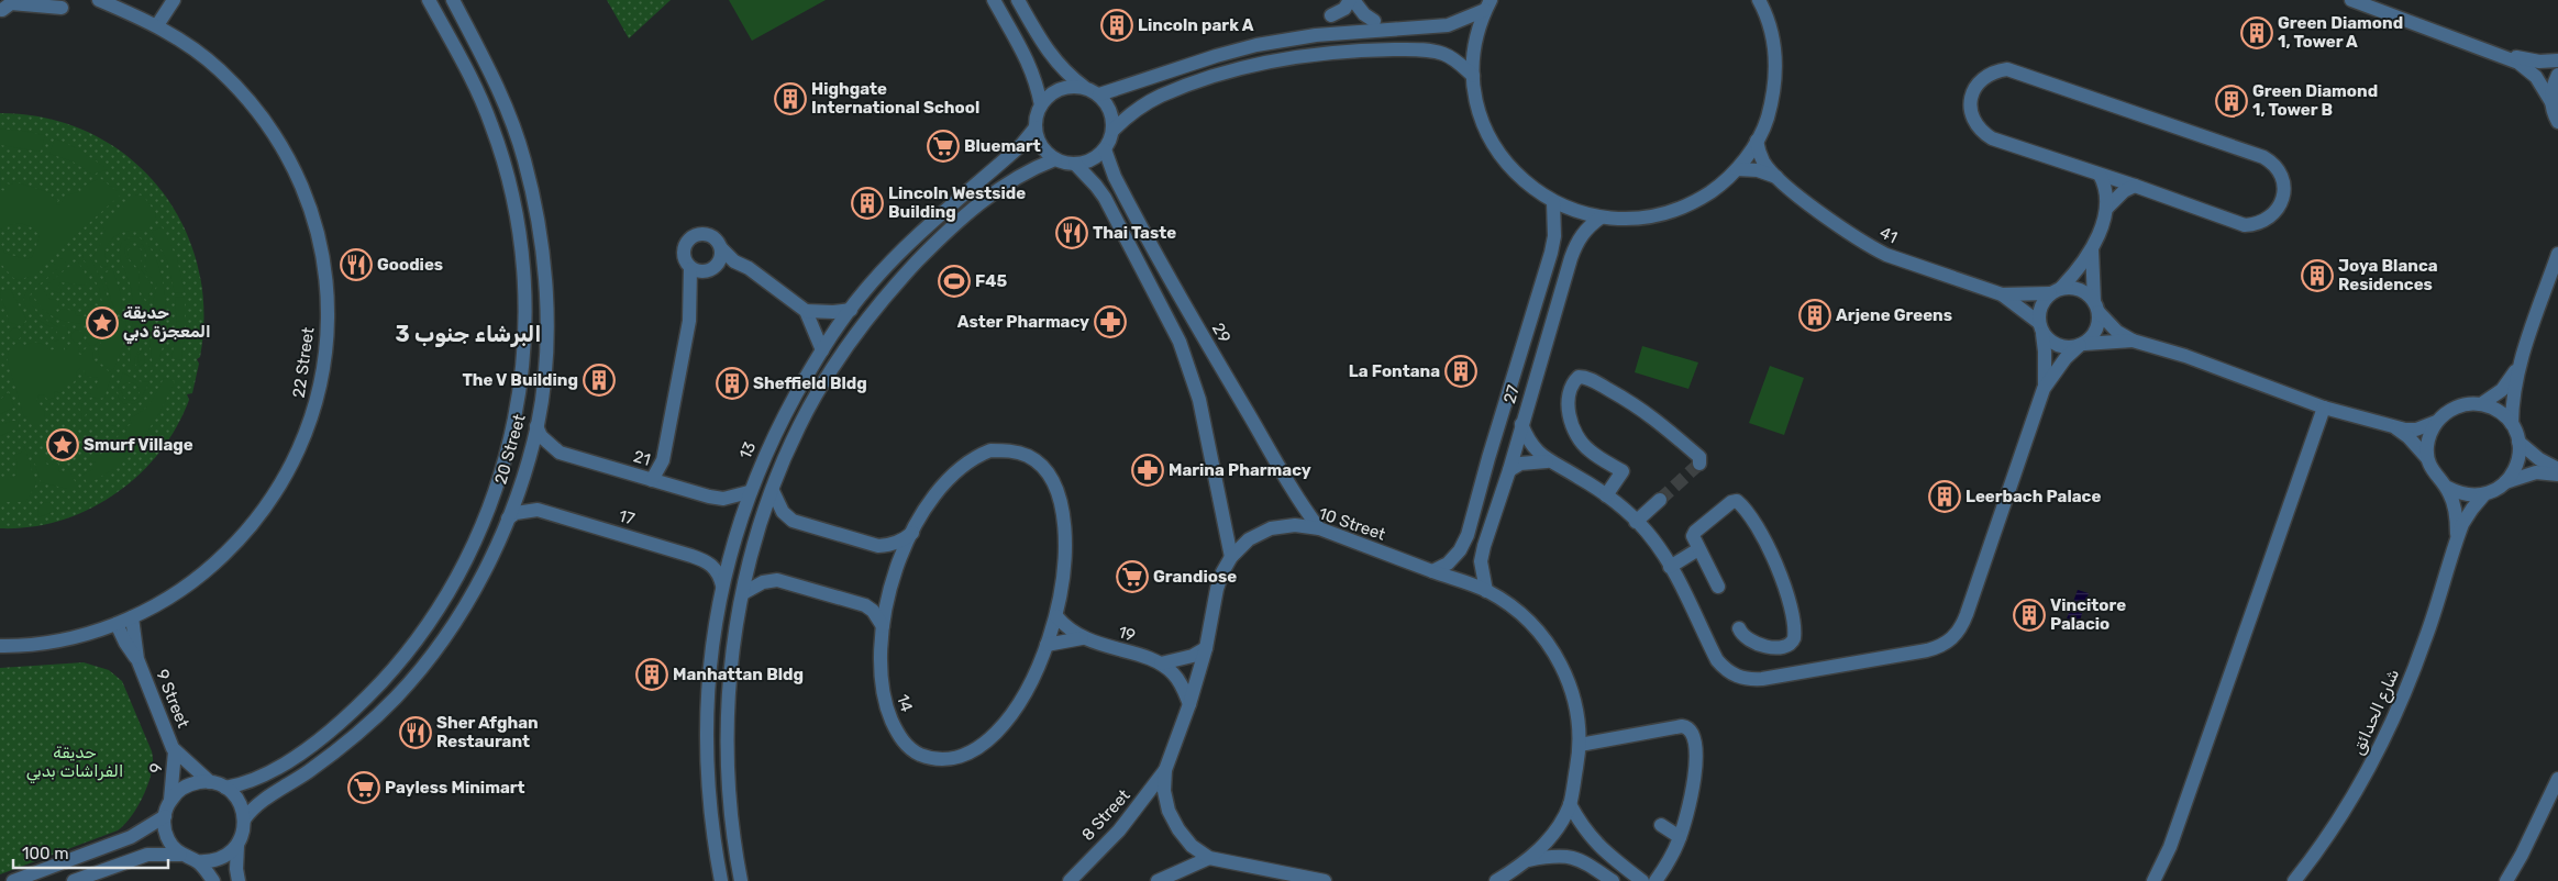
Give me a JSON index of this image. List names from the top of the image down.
{
  "streets": {
    "street": [
      "41",
      "29",
      "22 Street",
      "27",
      "20 Street",
      "13",
      "21",
      "17",
      "10 Street",
      "19",
      "9 Street",
      "14",
      "شارع الحدائق",
      "9",
      "8 Street"
    ]
  },
  "crossings": [
    ["29", "13"],
    ["29", "10 Street"],
    ["22 Street", "9 Street"],
    ["27", "10 Street"],
    ["20 Street", "21"],
    ["20 Street", "17"],
    ["20 Street", "9"],
    ["13", "21"],
    ["13", "17"],
    ["10 Street", "19"],
    ["10 Street", "8 Street"],
    ["19", "14"],
    ["9 Street", "9"]
  ],
  "districts": ["البرشاء جنوب 3"],
  "parks": ["حديقة الفراشات بدبي"],
  "places": {
    "building": [
      "Lincoln park A",
      "Green Diamond 1, Tower A",
      "Highgate International School",
      "Green Diamond 1, Tower B",
      "Lincoln Westside Building",
      "Joya Blanca Residences",
      "Arjene Greens",
      "La Fontana",
      "The V Building",
      "Sheffield Bldg",
      "Leerbach Palace",
      "Vincitore Palacio",
      "Manhattan Bldg"
    ],
    "supermarket": ["Bluemart", "Grandiose", "Payless Minimart"],
    "restaurant": ["Thai Taste", "Goodies", "Sher Afghan Restaurant"],
    "sports": ["F45"],
    "pharmacy": ["Aster Pharmacy", "Marina Pharmacy"],
    "place": ["حديقة المعجزة دبي", "Smurf Village"]
  },
  "scale_bar": "100 m"
}
